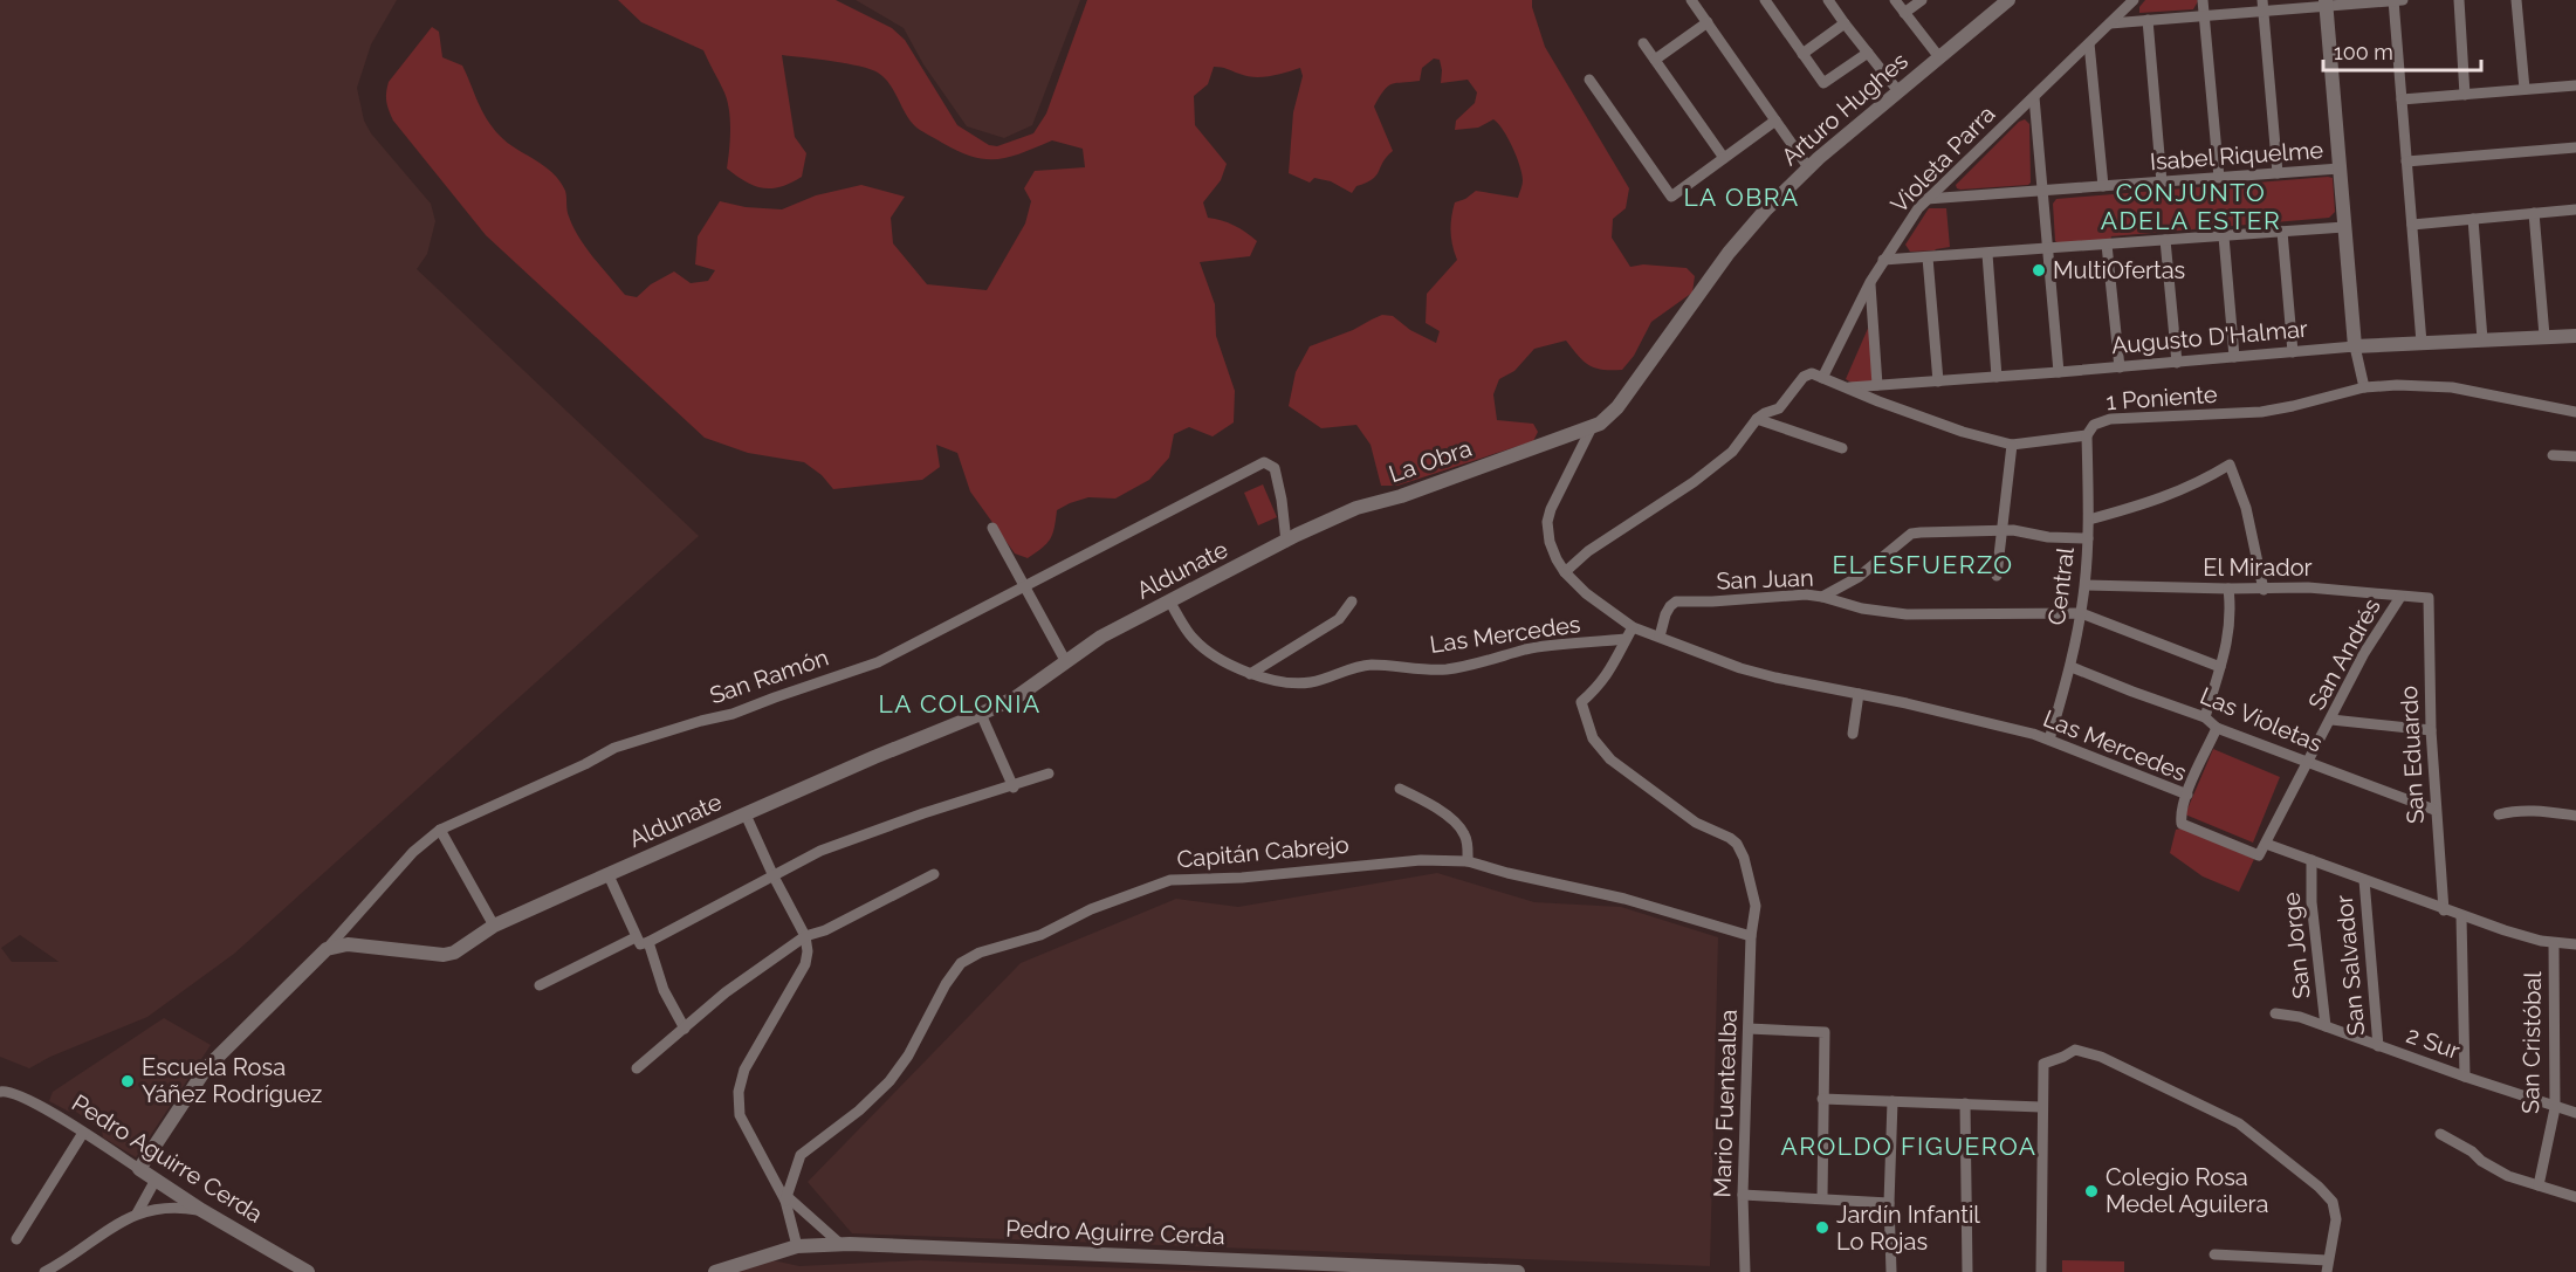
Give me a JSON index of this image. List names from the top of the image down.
{
  "streets": {
    "street": [
      "Arturo Hughes",
      "Isabel Riquelme",
      "Violeta Parra",
      "Augusto D'Halmar",
      "1 Poniente",
      "La Obra",
      "El Mirador",
      "Aldunate",
      "San Juan",
      "Central",
      "Las Mercedes",
      "San Andrés",
      "San Ramón",
      "Las Violetas",
      "San Eduardo",
      "Capitán Cabrejo",
      "San Jorge",
      "San Salvador",
      "2 Sur",
      "San Cristóbal",
      "Mario Fuentealba",
      "Pedro Aguirre Cerda"
    ]
  },
  "crossings": [
    ["Arturo Hughes", "La Obra"],
    ["Isabel Riquelme", "Violeta Parra"],
    ["Violeta Parra", "1 Poniente"],
    ["Augusto D'Halmar", "1 Poniente"],
    ["1 Poniente", "Central"],
    ["La Obra", "Aldunate"],
    ["La Obra", "San Ramón"],
    ["El Mirador", "Central"],
    ["El Mirador", "San Andrés"],
    ["El Mirador", "San Eduardo"],
    ["Aldunate", "Las Mercedes"],
    ["Aldunate", "San Ramón"],
    ["San Juan", "Central"],
    ["San Juan", "Las Mercedes"],
    ["Central", "Las Mercedes"],
    ["Central", "Las Violetas"],
    ["Las Mercedes", "San Andrés"],
    ["Las Mercedes", "San Eduardo"],
    ["Las Mercedes", "San Jorge"],
    ["Las Mercedes", "San Salvador"],
    ["Las Mercedes", "San Cristóbal"],
    ["Las Mercedes", "Mario Fuentealba"],
    ["San Andrés", "Las Violetas"],
    ["Las Violetas", "San Eduardo"],
    ["Capitán Cabrejo", "Mario Fuentealba"],
    ["San Jorge", "2 Sur"],
    ["San Salvador", "2 Sur"],
    ["2 Sur", "San Cristóbal"]
  ],
  "districts": [
    "CONJUNTO ADELA ESTER",
    "LA OBRA",
    "EL ESFUERZO",
    "LA COLONIA",
    "AROLDO FIGUEROA"
  ],
  "places": [
    "MultiOfertas",
    "Escuela Rosa Yáñez Rodríguez",
    "Colegio Rosa Medel Aguilera",
    "Jardín Infantil Lo Rojas"
  ],
  "scale_bar": "100 m"
}
